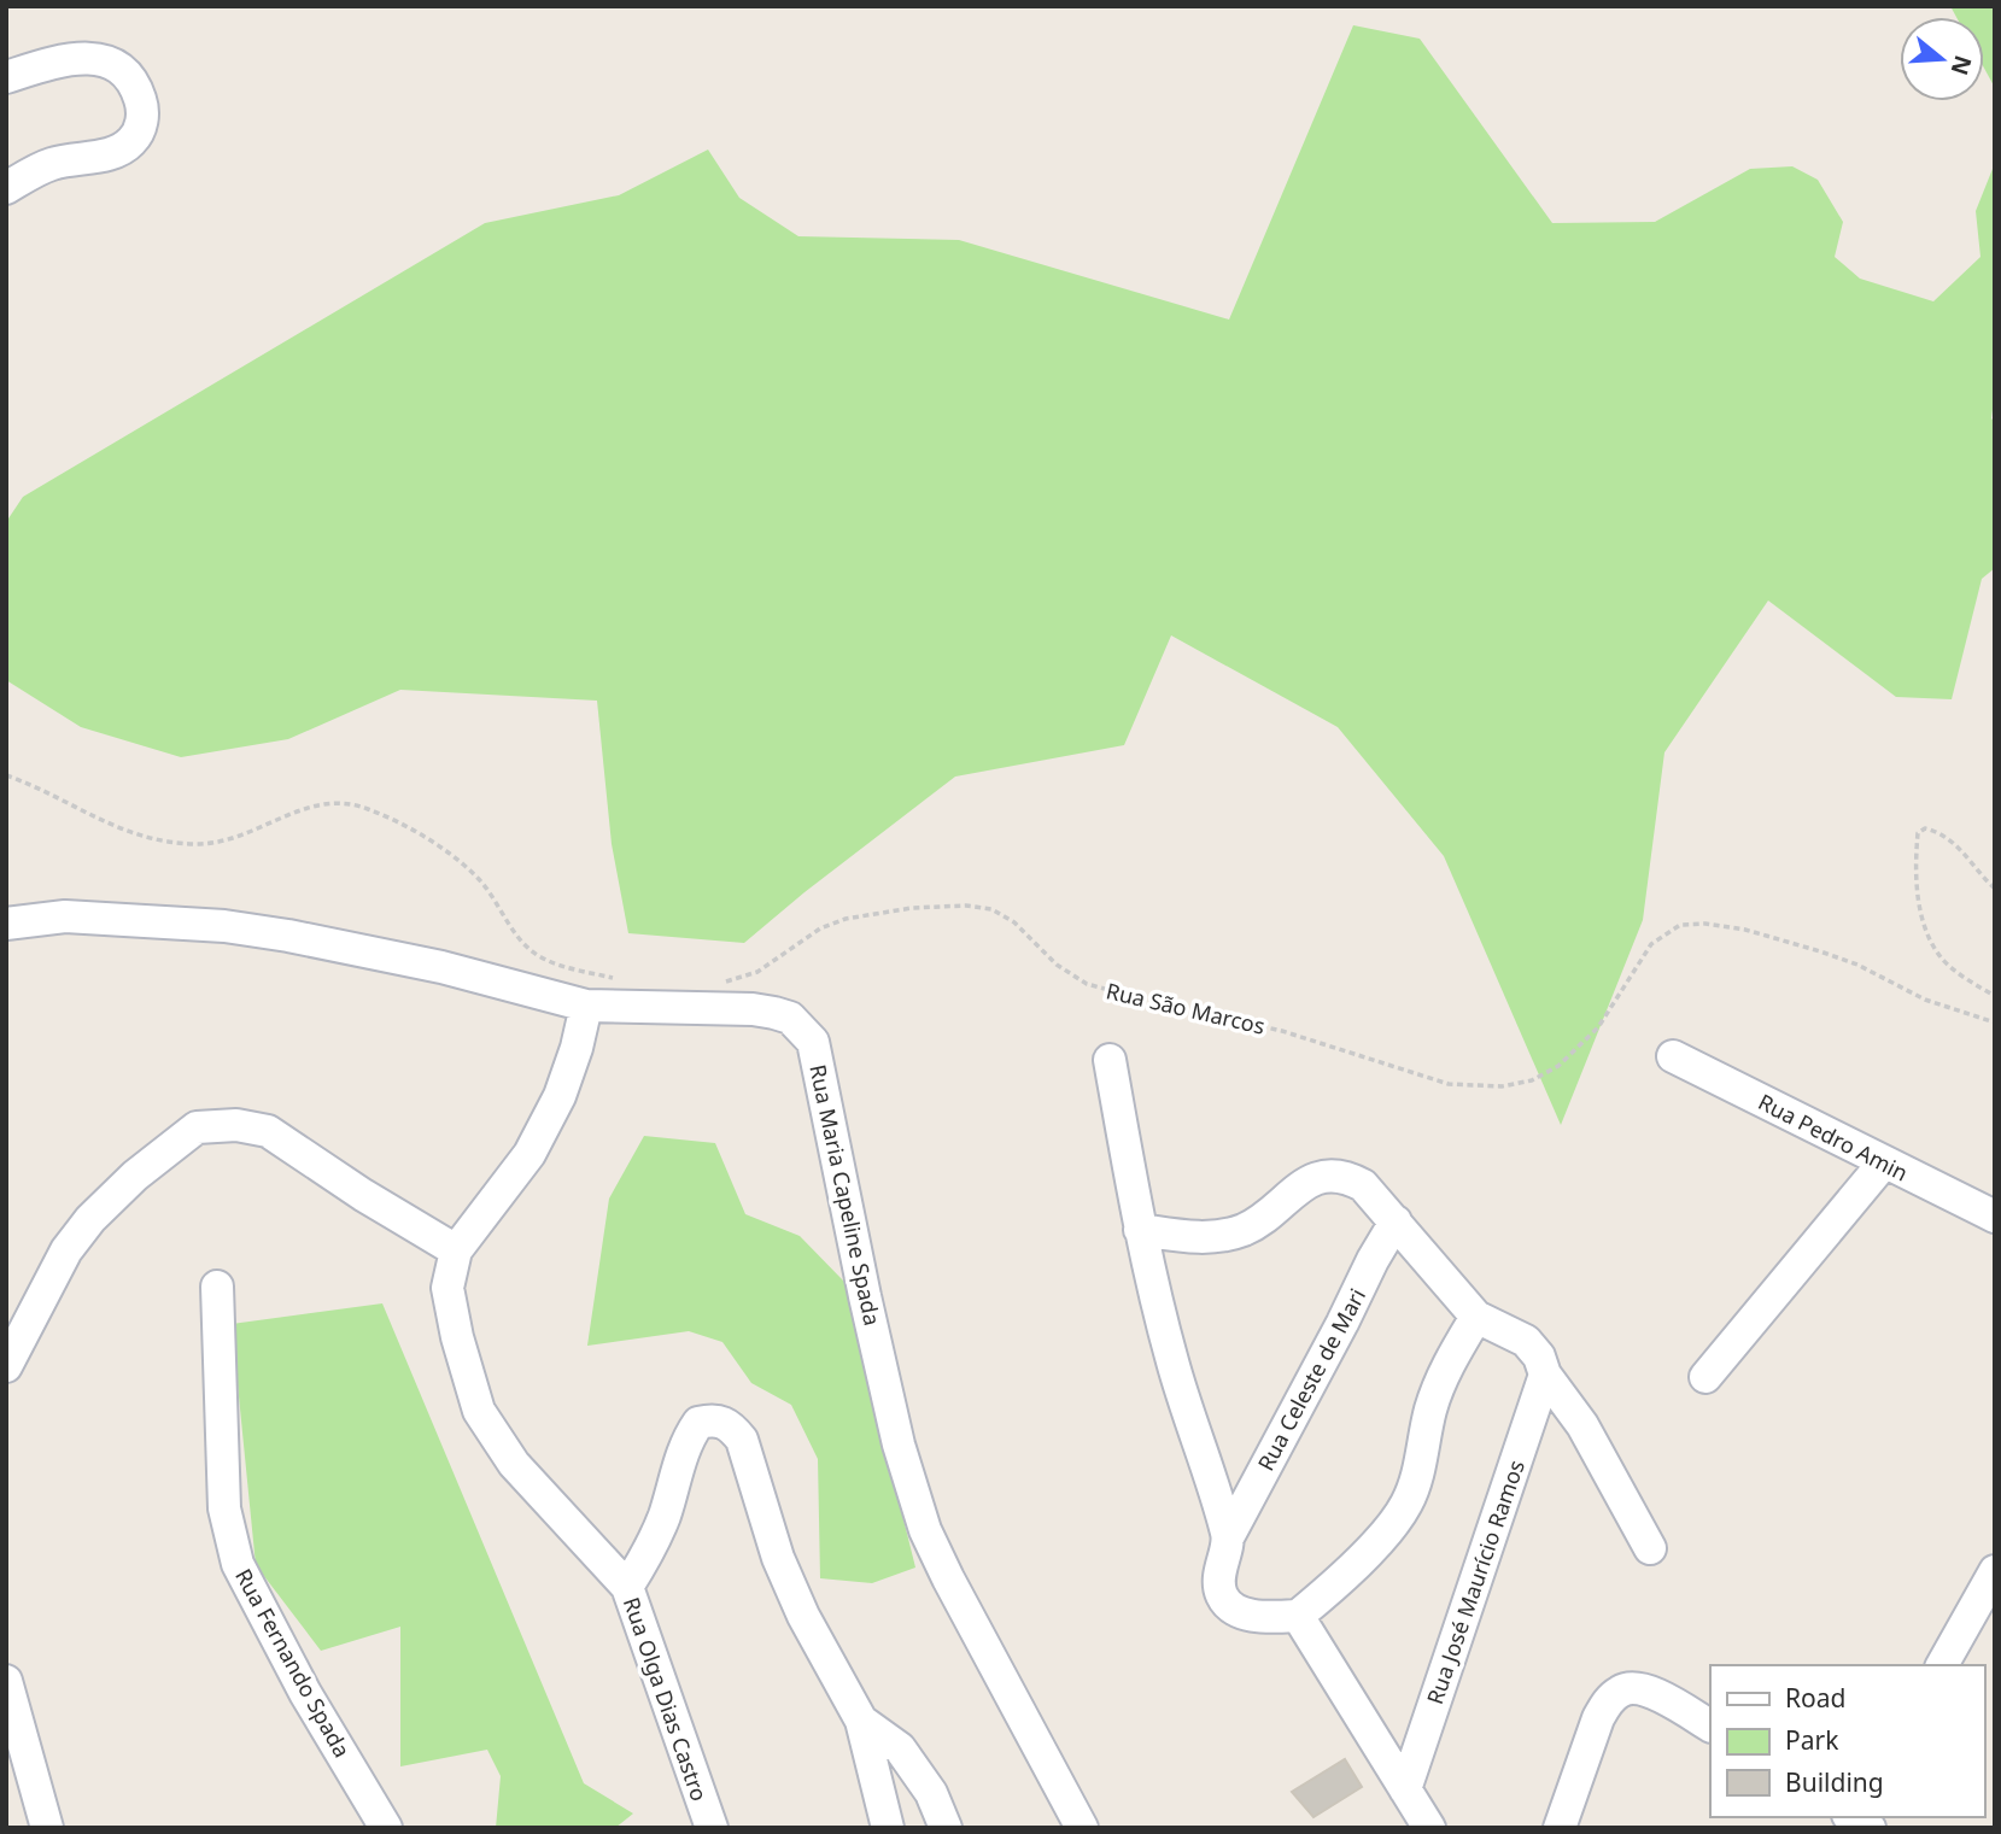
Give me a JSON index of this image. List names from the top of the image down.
{
  "streets": {
    "street": [
      "Rua Pedro Amin",
      "Rua Maria Capeline Spada",
      "Rua Celeste de Mari",
      "Rua José Maurício Ramos",
      "Rua Fernando Spada",
      "Rua Olga Dias Castro"
    ],
    "path": ["Rua São Marcos"]
  },
  "crossings": [
    ["Rua Maria Capeline Spada", "Rua Olga Dias Castro"]
  ],
  "legend": ["Road", "Park", "Building"],
  "north": "right"
}
